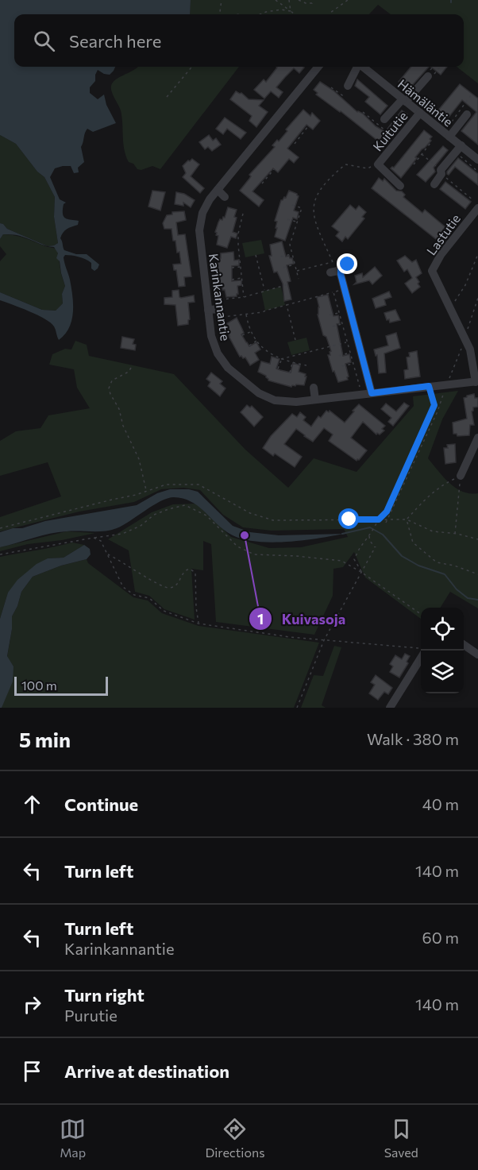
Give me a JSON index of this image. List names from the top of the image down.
{
  "streets": {
    "street": [
      "Hämäläntie",
      "Kuitutie",
      "Lastutie",
      "Karinkannantie"
    ]
  },
  "crossings": [
    ["Hämäläntie", "Kuitutie"],
    ["Lastutie", "Karinkannantie"]
  ],
  "places": ["Kuivasoja"],
  "scale_bar": "100 m",
  "page": {
    "search": "Search here",
    "scale": "100 m",
    "heading": ["5 min", "Walk · 380 m"],
    "list": [
      ["Continue", "40 m"],
      ["Turn left", "140 m"],
      ["Turn left", "Karinkannantie", "60 m"],
      ["Turn right", "Purutie", "140 m"],
      "Arrive at destination"
    ],
    "nav": ["Map", "Directions", "Saved"]
  }
}
